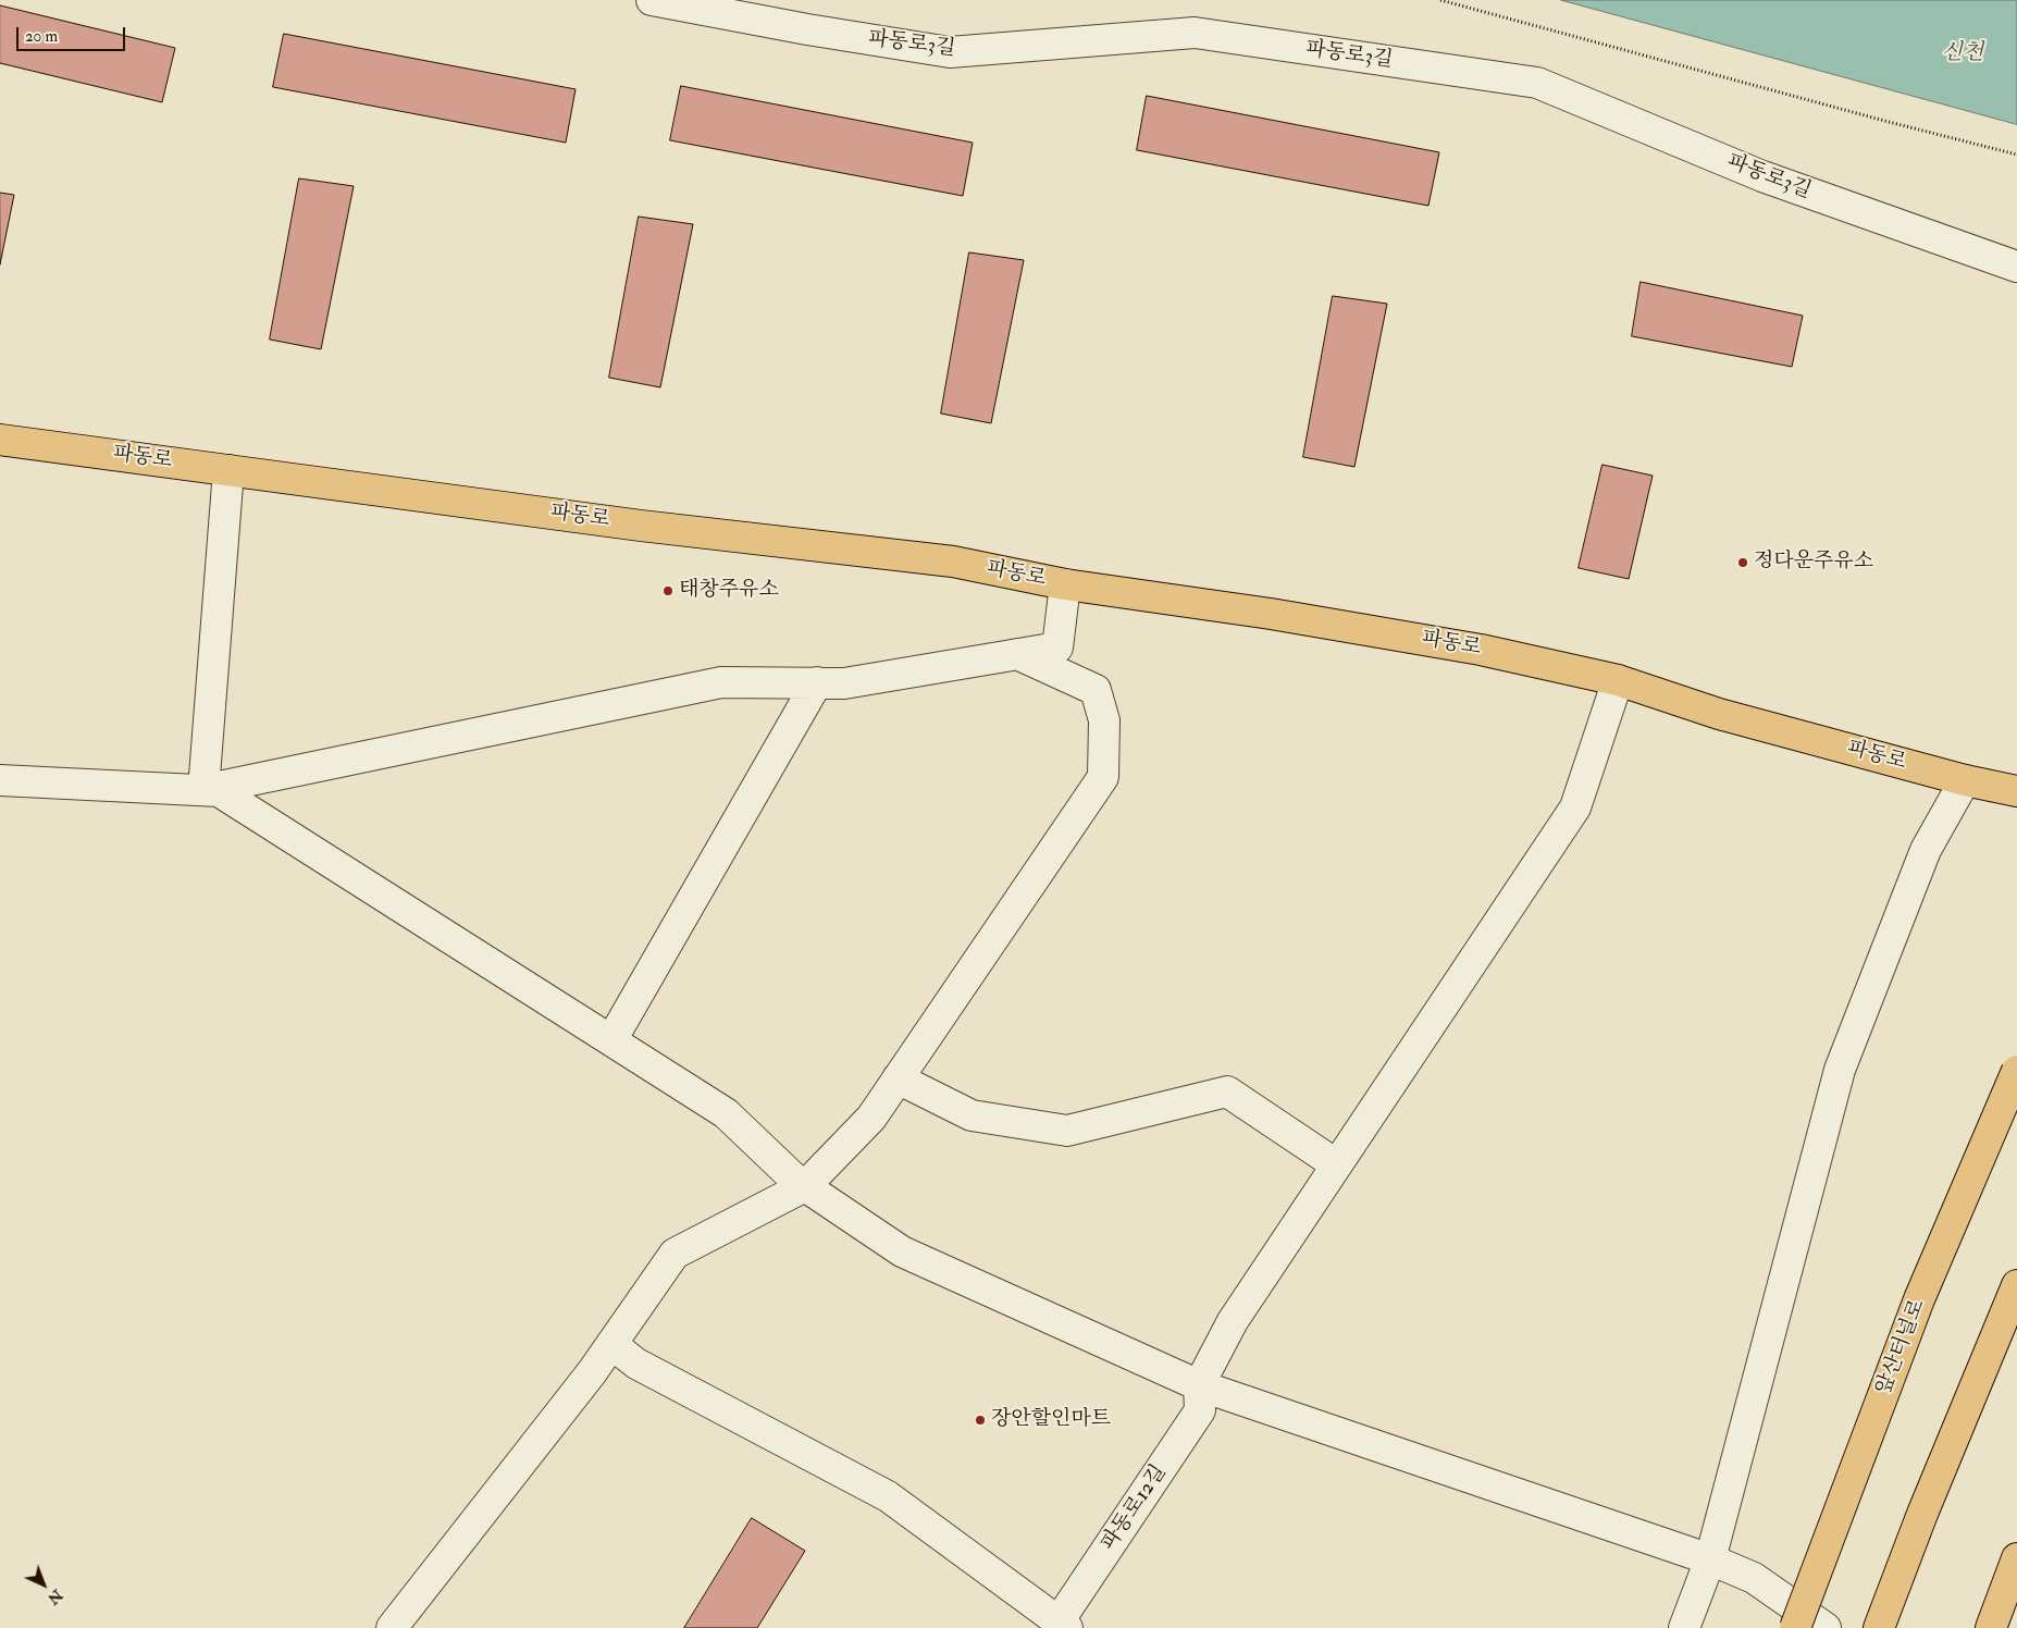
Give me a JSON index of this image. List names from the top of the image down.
{
  "streets": {
    "main road": ["파동로", "앞산터널로"],
    "street": ["파동로3길", "파동로12길"]
  },
  "water": ["신천"],
  "places": ["정다운주유소", "태창주유소", "장안할인마트"],
  "scale_bar": "20 m",
  "north": "bottom right"
}
